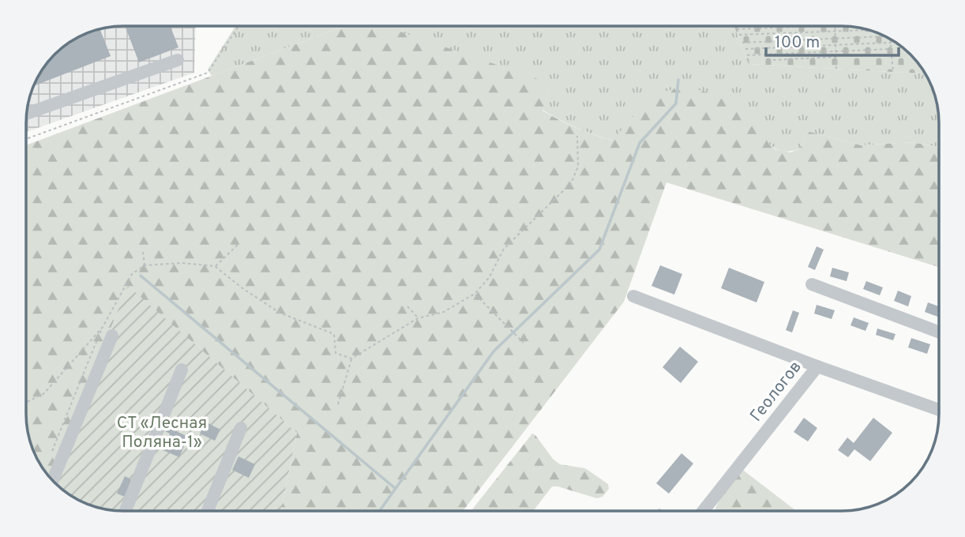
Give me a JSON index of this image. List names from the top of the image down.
{
  "streets": {
    "street": ["Геологов"]
  },
  "parks": ["СТ «Лесная Поляна-1»"],
  "scale_bar": "100 m"
}
